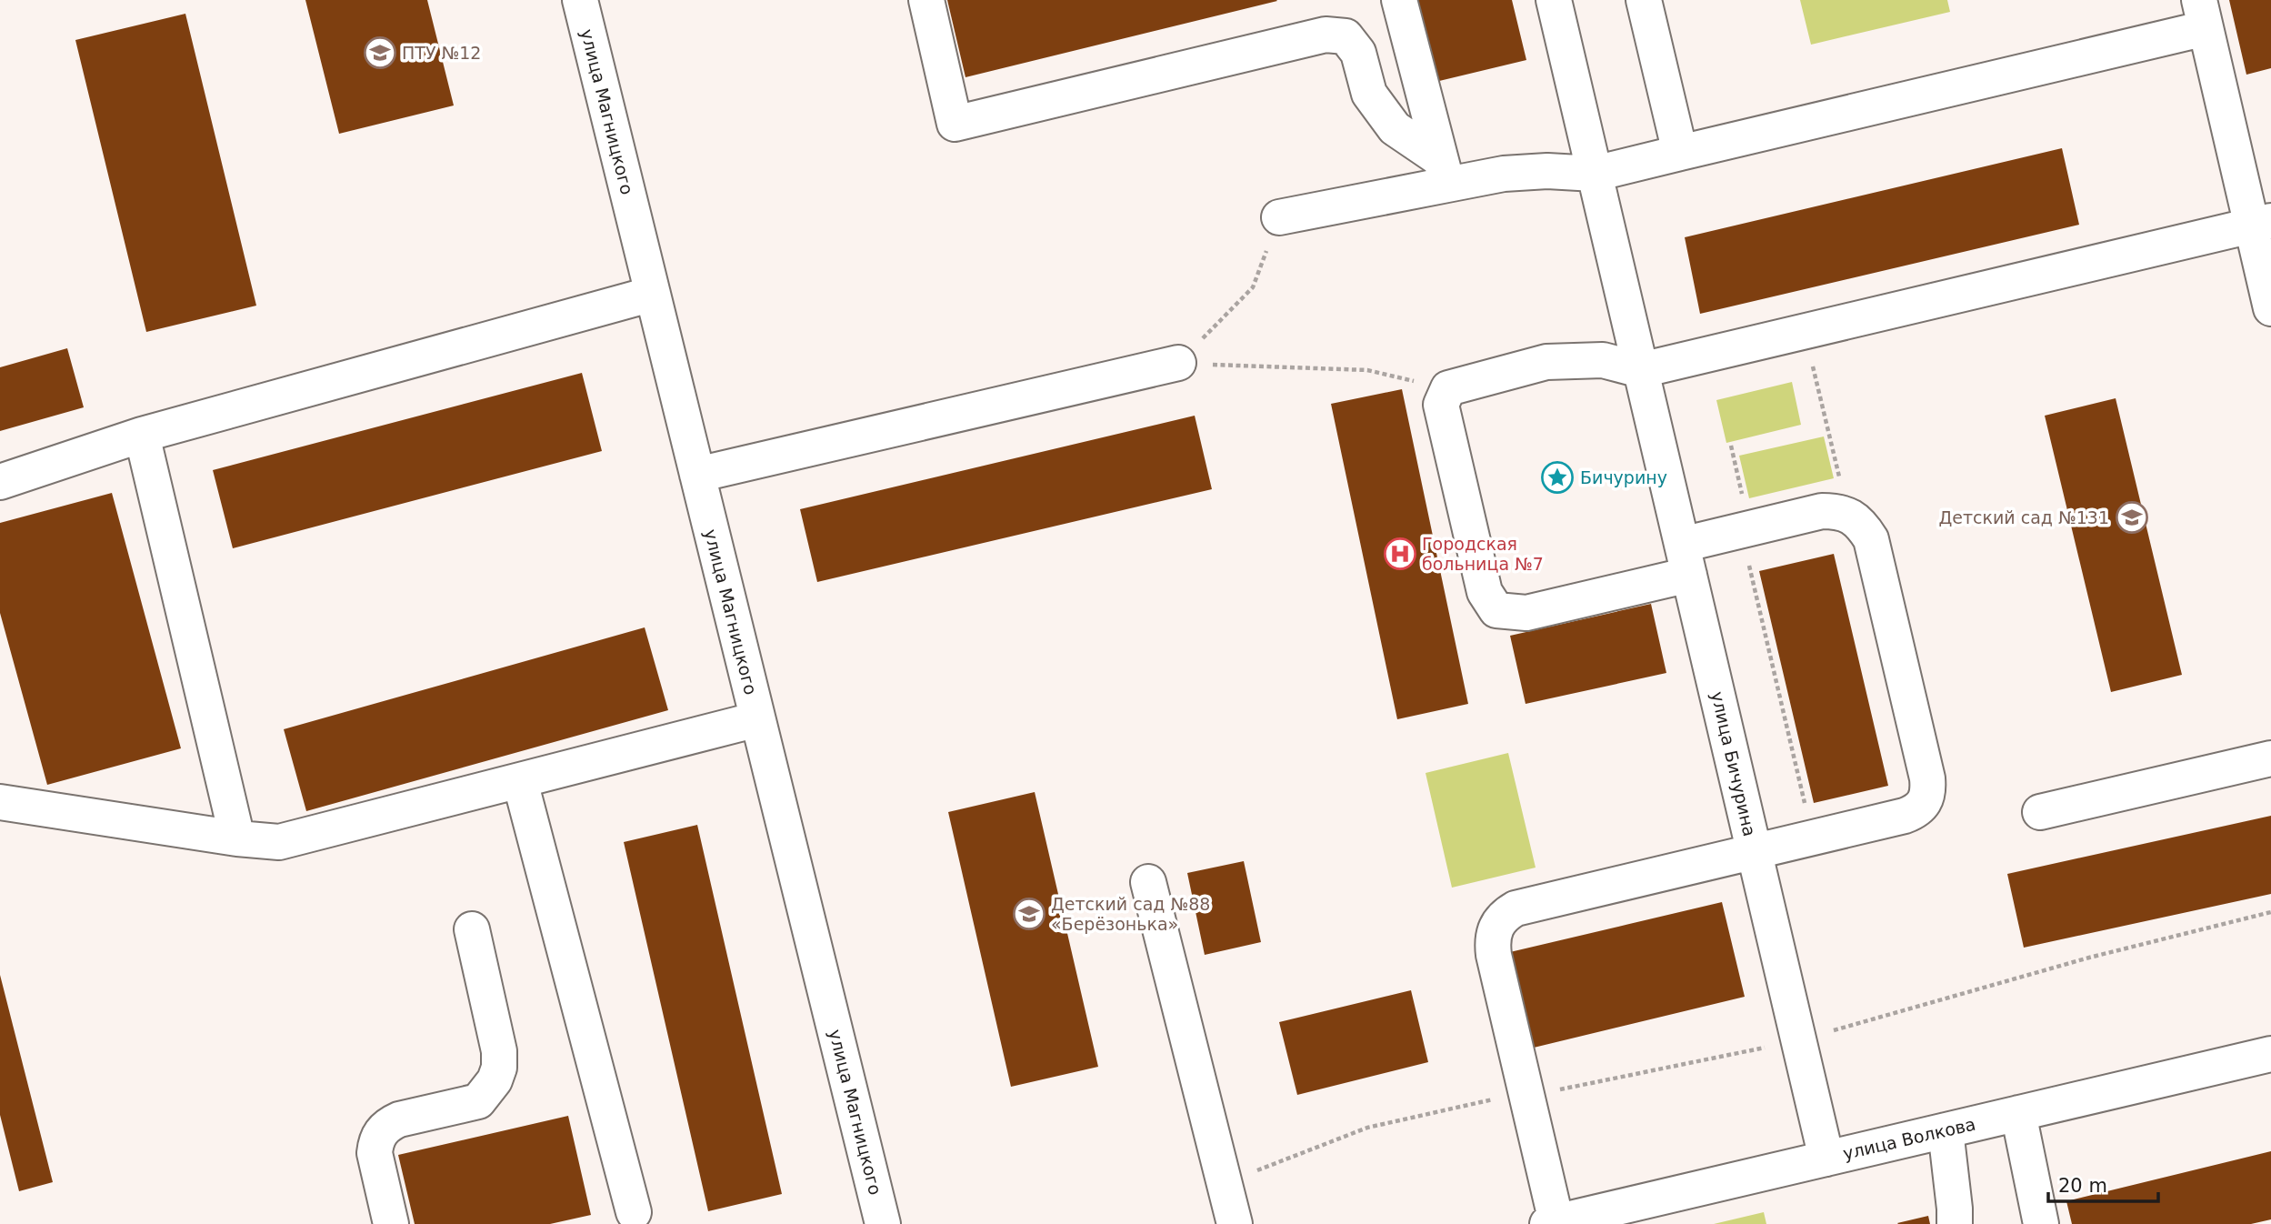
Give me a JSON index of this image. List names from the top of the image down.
{
  "streets": {
    "street": ["улица Магницкого", "улица Бичурина", "улица Волкова"]
  },
  "crossings": [
    ["улица Бичурина", "улица Волкова"]
  ],
  "places": {
    "school or university": ["ПТУ №12", "Детский сад №131", "Детский сад №88 «Берёзонька»"],
    "place": ["Бичурину"],
    "hospital": ["Городская больница №7"]
  },
  "scale_bar": "20 m"
}
